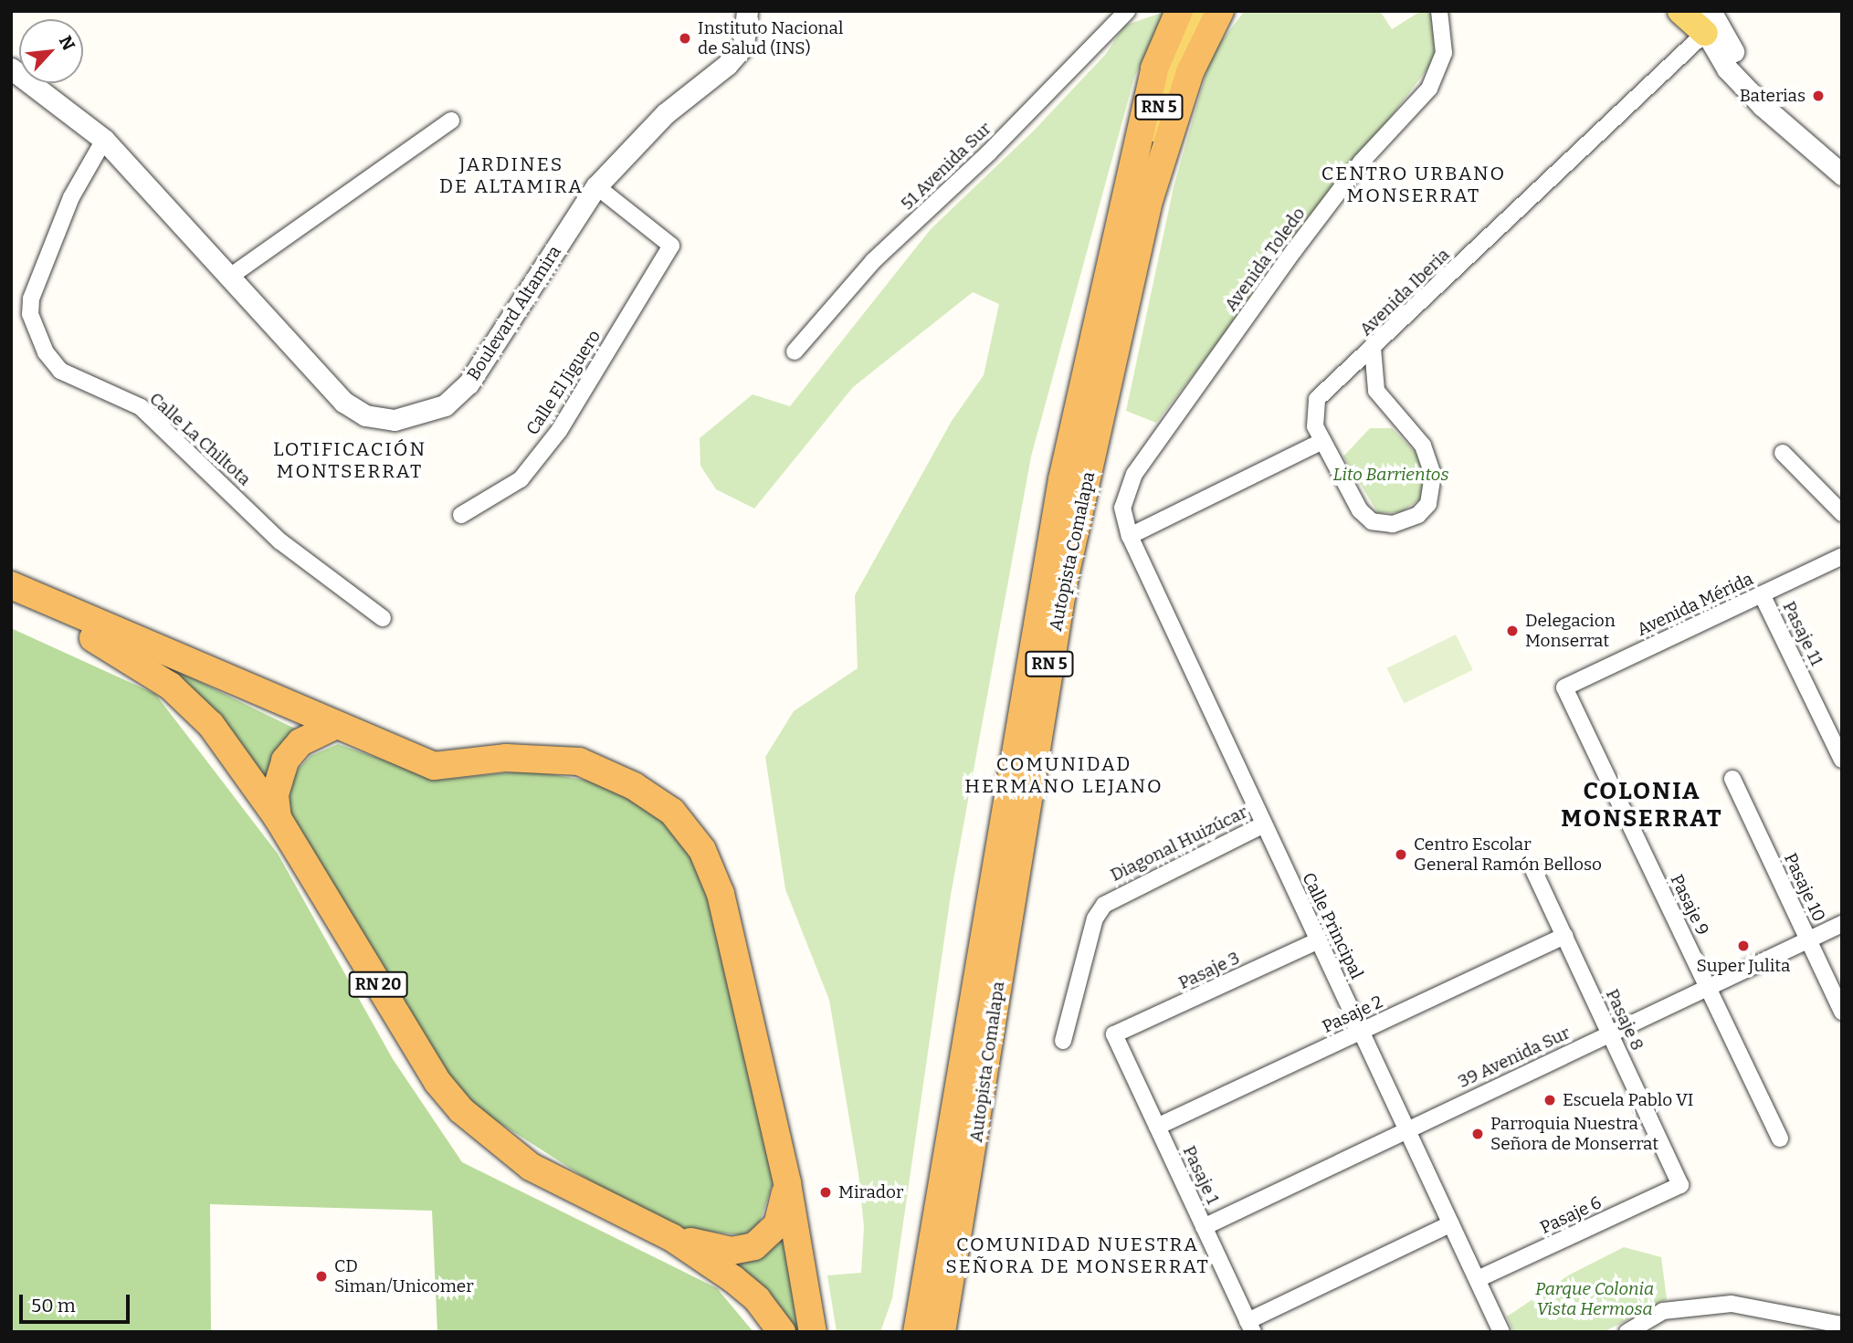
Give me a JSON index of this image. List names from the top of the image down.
{
  "streets": {
    "highway": ["RN 5", "Autopista Comalapa", "RN 20"],
    "street": [
      "51 Avenida Sur",
      "Avenida Toledo",
      "Avenida Iberia",
      "Boulevard Altamira",
      "Calle El Jiguero",
      "Calle La Chiltota",
      "Avenida Mérida",
      "Pasaje 11",
      "Diagonal Huizúcar",
      "Pasaje 10",
      "Pasaje 9",
      "Calle Principal",
      "Pasaje 3",
      "Pasaje 2",
      "Pasaje 8",
      "39 Avenida Sur",
      "Pasaje 1",
      "Pasaje 6"
    ]
  },
  "crossings": [
    ["RN 5", "Autopista Comalapa"],
    ["Avenida Toledo", "Calle Principal"],
    ["Boulevard Altamira", "Calle El Jiguero"],
    ["Boulevard Altamira", "Calle La Chiltota"],
    ["Avenida Mérida", "Pasaje 11"],
    ["Avenida Mérida", "Pasaje 9"],
    ["Diagonal Huizúcar", "Calle Principal"],
    ["Pasaje 10", "39 Avenida Sur"],
    ["Pasaje 9", "39 Avenida Sur"],
    ["Calle Principal", "Pasaje 3"],
    ["Calle Principal", "Pasaje 2"],
    ["Calle Principal", "39 Avenida Sur"],
    ["Calle Principal", "Pasaje 6"],
    ["Pasaje 3", "Pasaje 1"],
    ["Pasaje 2", "Pasaje 8"],
    ["Pasaje 2", "Pasaje 1"],
    ["Pasaje 8", "39 Avenida Sur"],
    ["Pasaje 8", "Pasaje 6"],
    ["39 Avenida Sur", "Pasaje 1"]
  ],
  "districts": [
    "JARDINES DE ALTAMIRA",
    "CENTRO URBANO MONSERRAT",
    "LOTIFICACIÓN MONTSERRAT",
    "COMUNIDAD HERMANO LEJANO",
    "COLONIA MONSERRAT",
    "COMUNIDAD NUESTRA SEÑORA DE MONSERRAT"
  ],
  "parks": ["Lito Barrientos", "Parque Colonia Vista Hermosa"],
  "places": [
    "Instituto Nacional de Salud (INS)",
    "Baterias",
    "Delegacion Monserrat",
    "Centro Escolar General Ramón Belloso",
    "Super Julita",
    "Escuela Pablo VI",
    "Parroquia Nuestra Señora de Monserrat",
    "Mirador",
    "CD Siman/Unicomer"
  ],
  "scale_bar": "50 m",
  "north": "top right"
}
